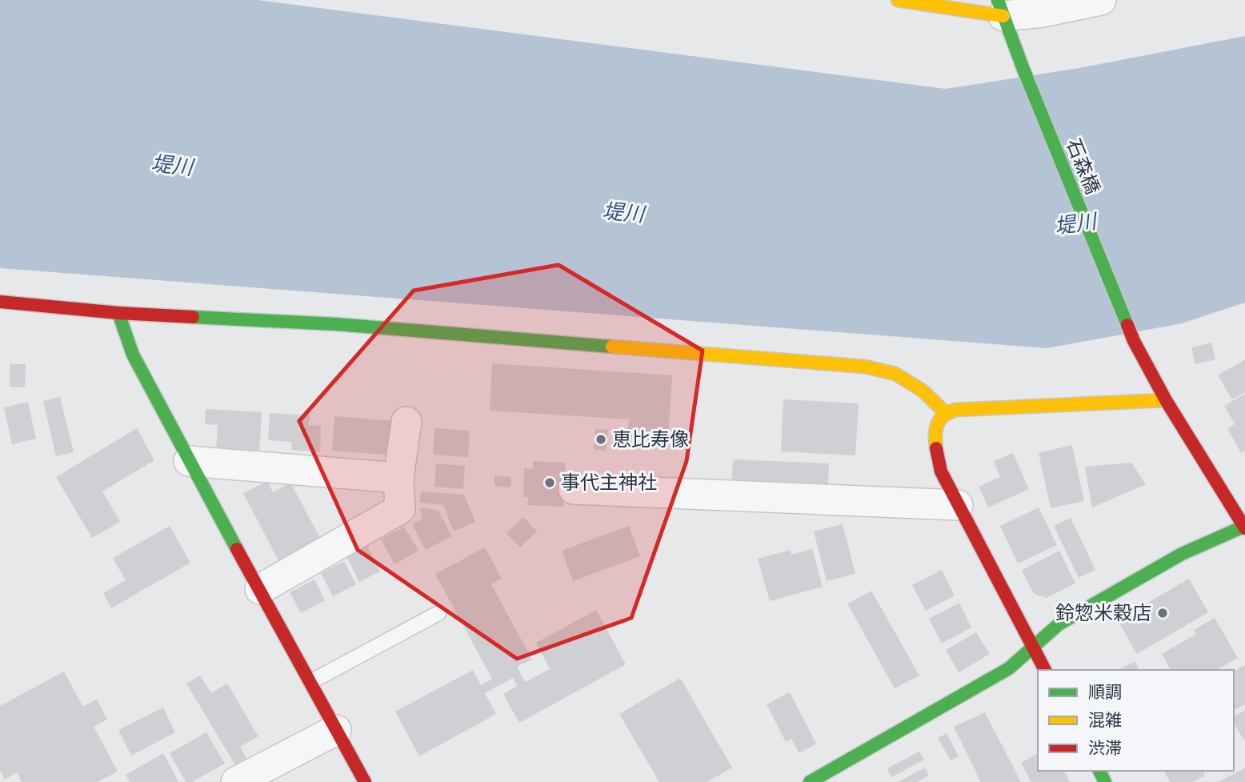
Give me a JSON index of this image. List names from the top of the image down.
{
  "streets": {
    "street": ["石森橋"]
  },
  "water": ["堤川"],
  "places": ["恵比寿像", "事代主神社", "鈴惣米穀店"],
  "legend": ["順調", "混雑", "渋滞"]
}
